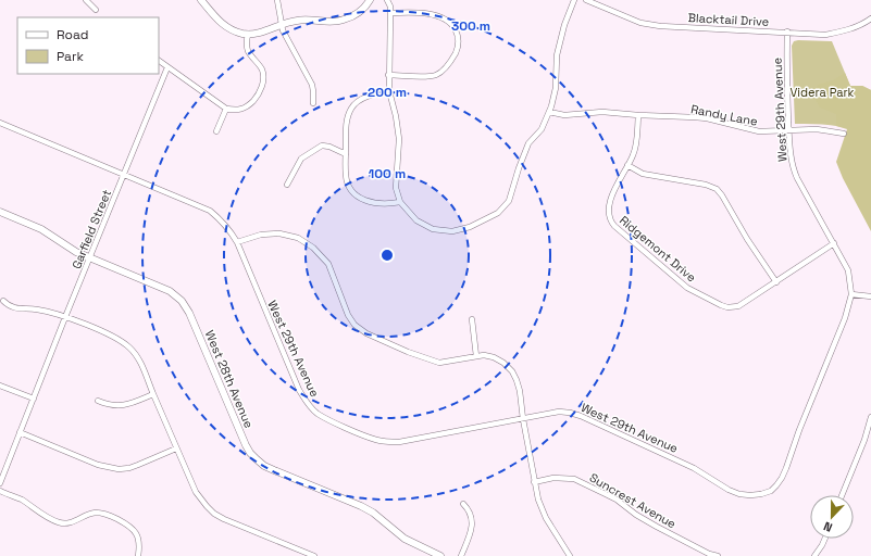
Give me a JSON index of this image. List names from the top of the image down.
{
  "streets": {
    "street": [
      "Blacktail Drive",
      "West 29th Avenue",
      "Randy Lane",
      "Garfield Street",
      "Ridgemont Drive",
      "West 28th Avenue",
      "Suncrest Avenue"
    ]
  },
  "crossings": [
    ["Blacktail Drive", "West 29th Avenue"],
    ["West 29th Avenue", "Randy Lane"],
    ["West 29th Avenue", "Garfield Street"],
    ["West 29th Avenue", "Ridgemont Drive"],
    ["Randy Lane", "Ridgemont Drive"],
    ["Garfield Street", "West 28th Avenue"]
  ],
  "parks": ["Videra Park"],
  "legend": ["Road", "Park"],
  "north": "bottom",
  "rings": ["300 m", "200 m", "100 m"]
}
